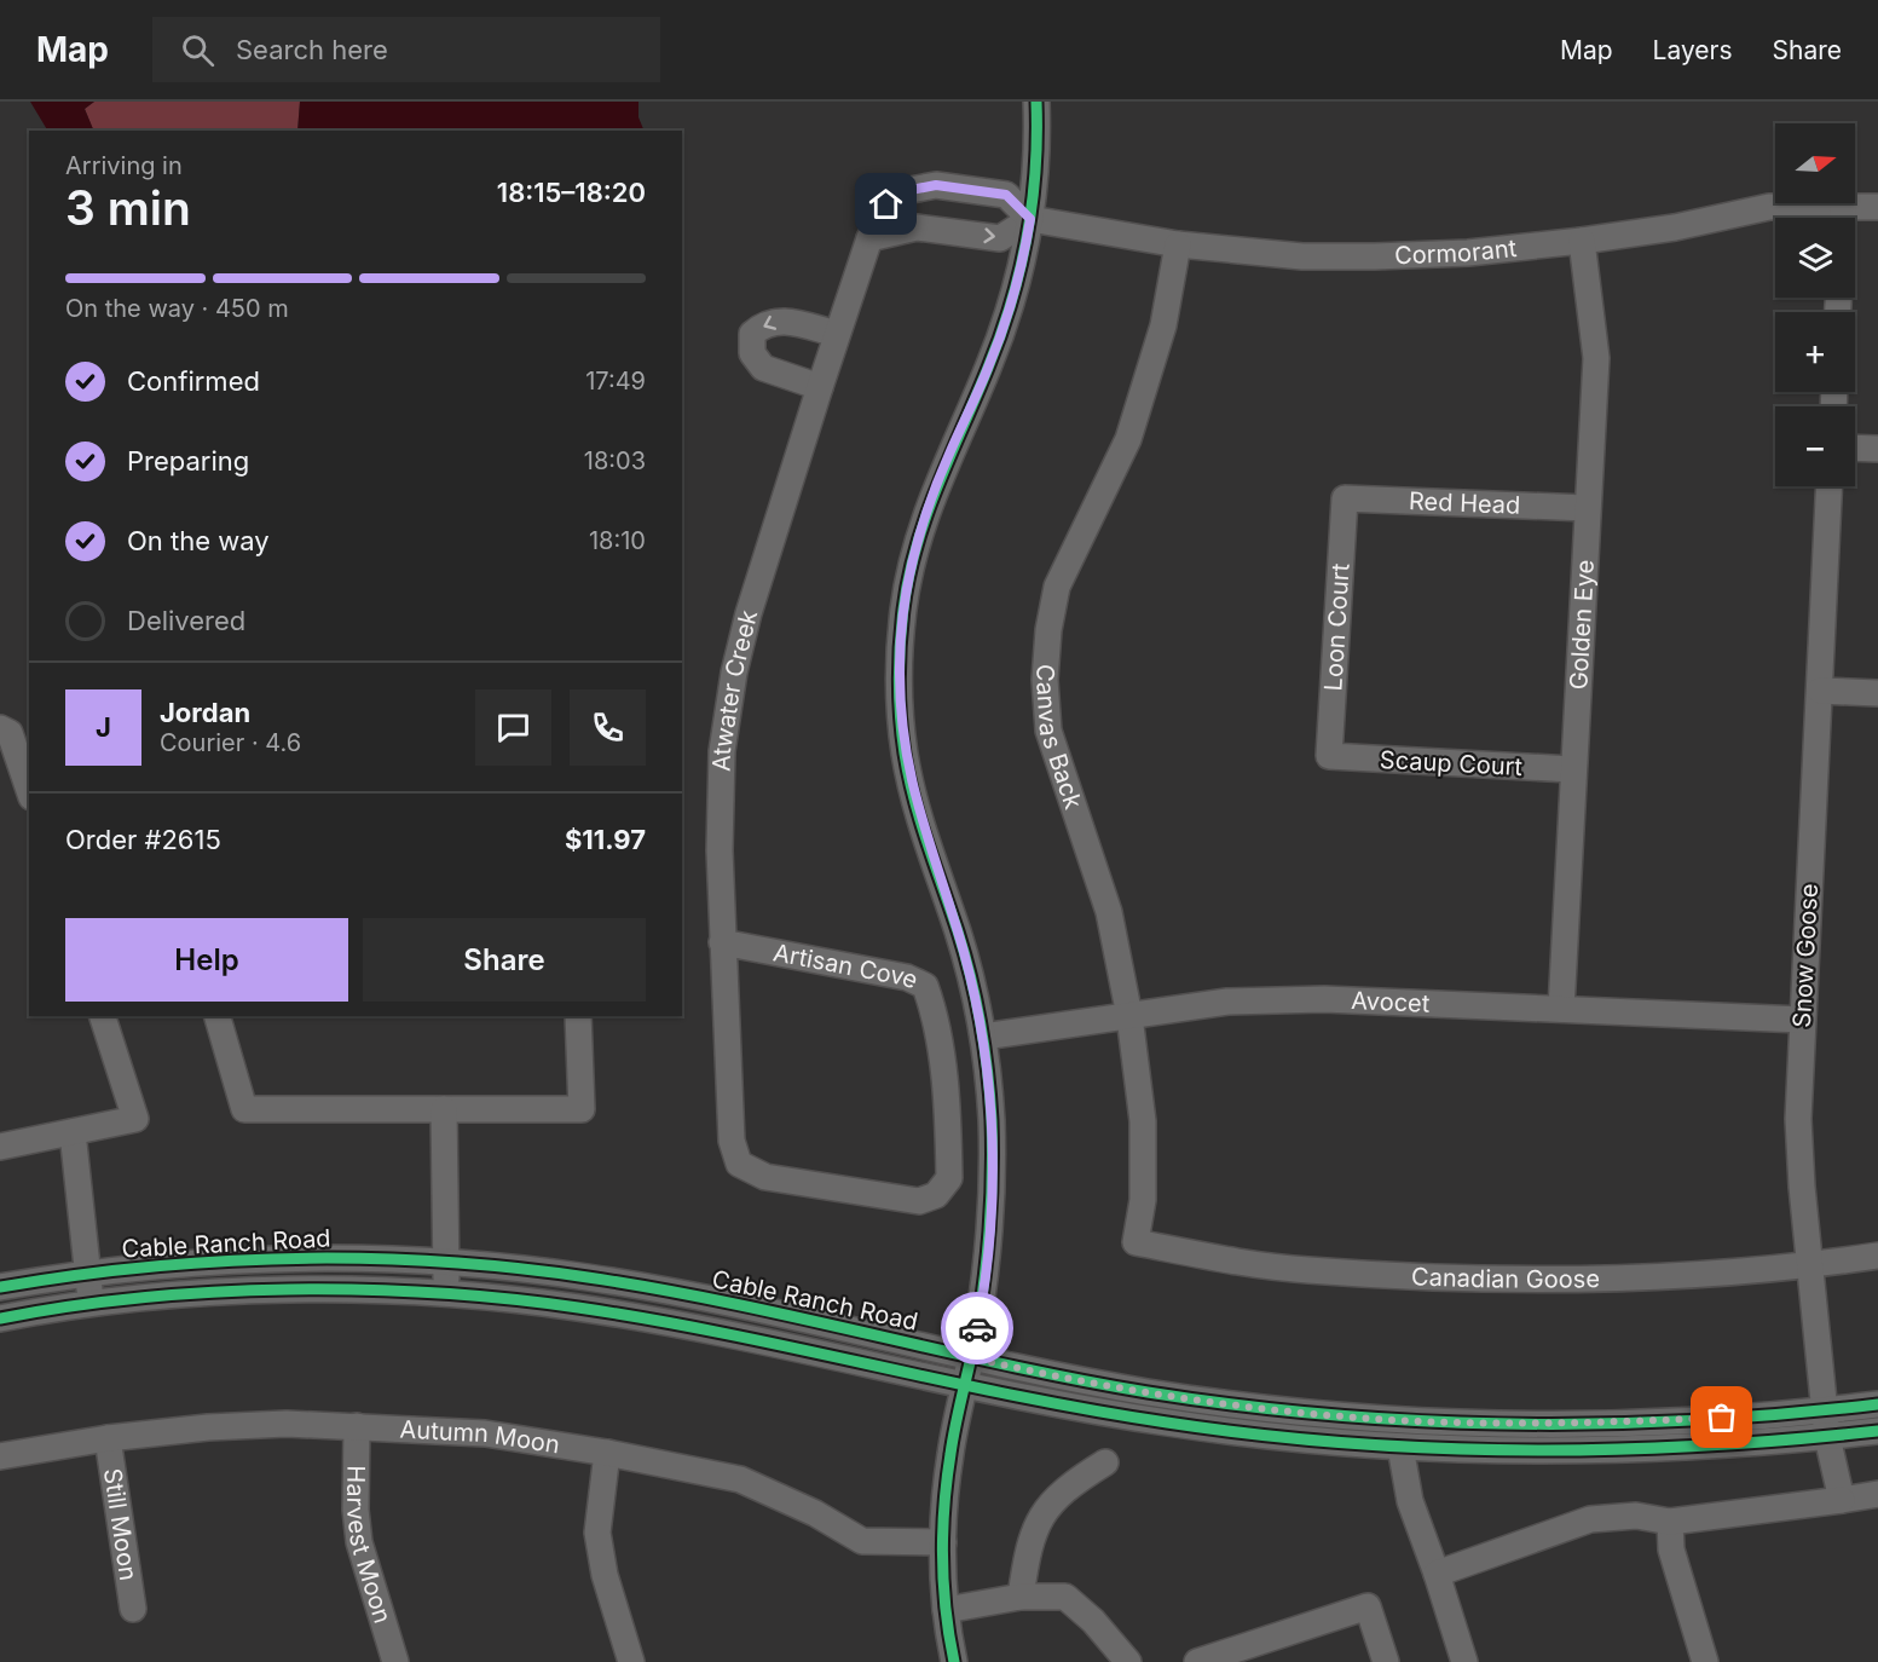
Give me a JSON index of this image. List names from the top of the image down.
{
  "streets": {
    "street": [
      "Cormorant",
      "Red Head",
      "Golden Eye",
      "Loon Court",
      "Atwater Creek",
      "Canvas Back",
      "Scaup Court",
      "Snow Goose",
      "Artisan Cove",
      "Avocet",
      "Cable Ranch Road",
      "Canadian Goose",
      "Autumn Moon",
      "Still Moon",
      "Harvest Moon"
    ]
  },
  "crossings": [
    ["Cormorant", "Golden Eye"],
    ["Cormorant", "Atwater Creek"],
    ["Cormorant", "Canvas Back"],
    ["Red Head", "Golden Eye"],
    ["Red Head", "Loon Court"],
    ["Golden Eye", "Scaup Court"],
    ["Golden Eye", "Avocet"],
    ["Loon Court", "Scaup Court"],
    ["Atwater Creek", "Artisan Cove"],
    ["Canvas Back", "Avocet"],
    ["Canvas Back", "Canadian Goose"],
    ["Snow Goose", "Avocet"],
    ["Snow Goose", "Cable Ranch Road"],
    ["Snow Goose", "Canadian Goose"],
    ["Autumn Moon", "Still Moon"],
    ["Autumn Moon", "Harvest Moon"]
  ],
  "north": "right",
  "page": {
    "header": "Map",
    "search": "Search here",
    "nav": ["Map", "Layers", "Share"],
    "map_buttons": ["+", "−"],
    "heading": ["3 min", "Arriving in", "18:15–18:20"],
    "panel": [
      "Jordan",
      "Courier · 4.6",
      "Order #2615",
      "$11.97"
    ],
    "bar": "On the way · 450 m",
    "list": [
      ["Confirmed", "17:49"],
      ["Preparing", "18:03"],
      ["On the way", "18:10"],
      "Delivered"
    ],
    "round": "J",
    "buttons": ["Help", "Share"]
  }
}
